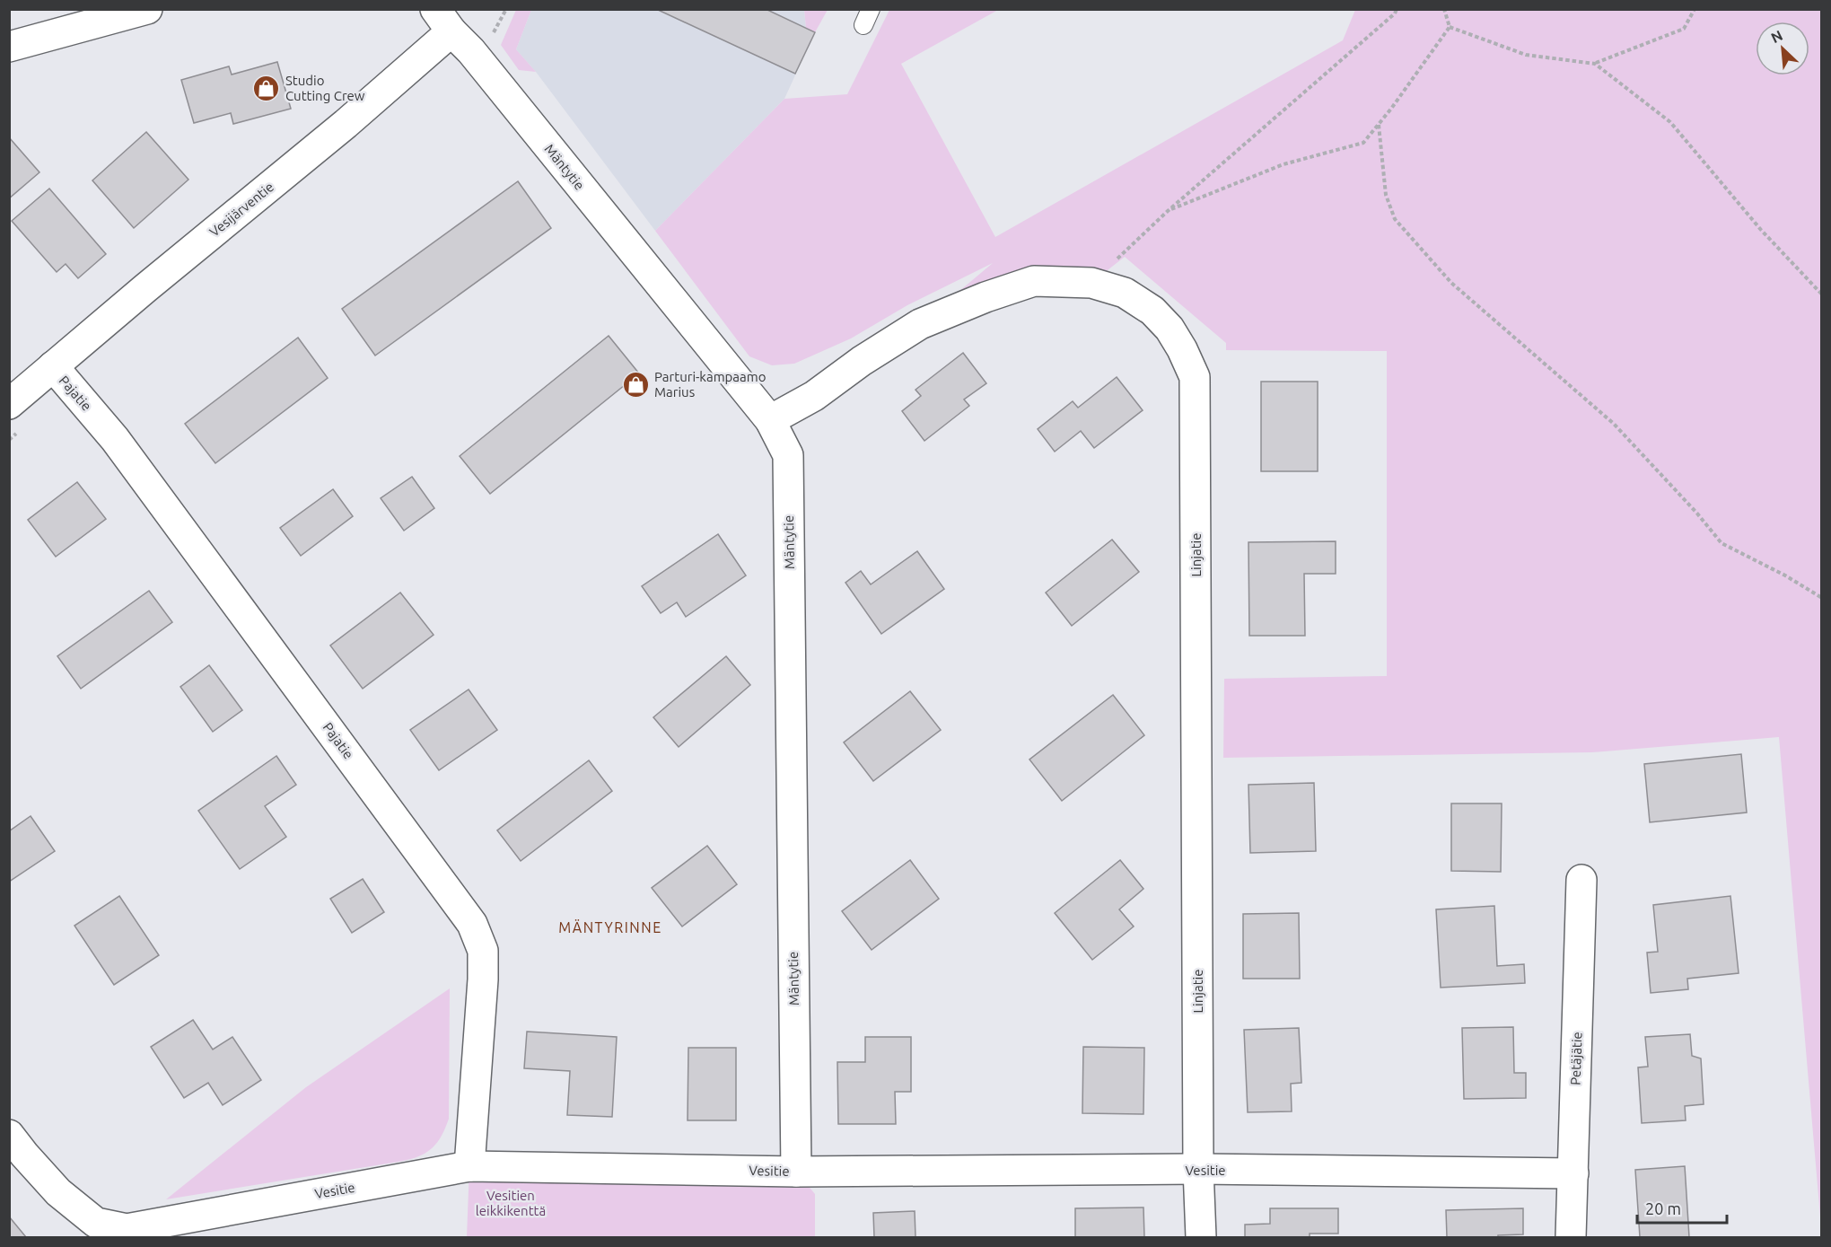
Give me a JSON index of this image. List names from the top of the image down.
{
  "streets": {
    "street": [
      "Mäntytie",
      "Vesijärventie",
      "Pajatie",
      "Linjatie",
      "Petäjätie",
      "Vesitie"
    ]
  },
  "crossings": [
    ["Mäntytie", "Vesijärventie"],
    ["Mäntytie", "Linjatie"],
    ["Mäntytie", "Vesitie"],
    ["Vesijärventie", "Pajatie"],
    ["Pajatie", "Vesitie"],
    ["Linjatie", "Vesitie"],
    ["Petäjätie", "Vesitie"]
  ],
  "districts": ["MÄNTYRINNE"],
  "parks": ["Vesitien leikkikenttä"],
  "places": {
    "shop": ["Studio Cutting Crew", "Parturi-kampaamo Marius"]
  },
  "scale_bar": "20 m",
  "north": "top left"
}
